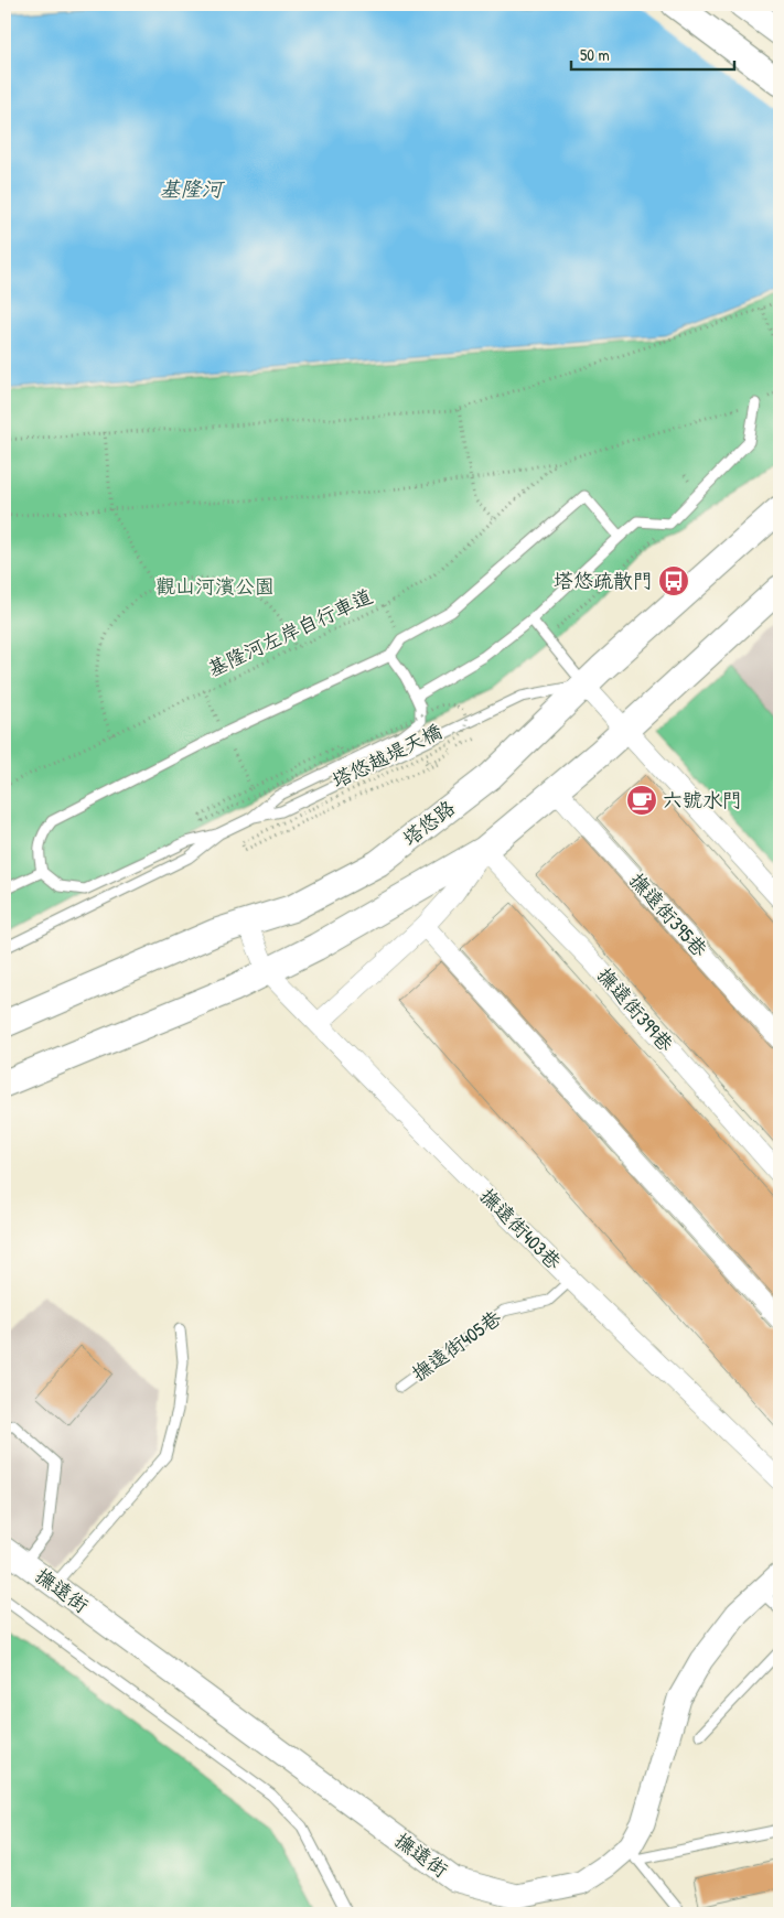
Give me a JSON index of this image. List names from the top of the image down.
{
  "streets": {
    "main road": ["塔悠路"],
    "street": [
      "撫遠街395巷",
      "撫遠街399巷",
      "撫遠街403巷",
      "撫遠街"
    ],
    "lane": ["撫遠街405巷"],
    "path": ["基隆河左岸自行車道", "塔悠越堤天橋"]
  },
  "crossings": [
    ["撫遠街403巷", "撫遠街405巷"]
  ],
  "water": ["基隆河"],
  "parks": ["觀山河濱公園"],
  "places": {
    "bus stop": ["塔悠疏散門"],
    "cafe": ["六號水門"]
  },
  "scale_bar": "50 m"
}
